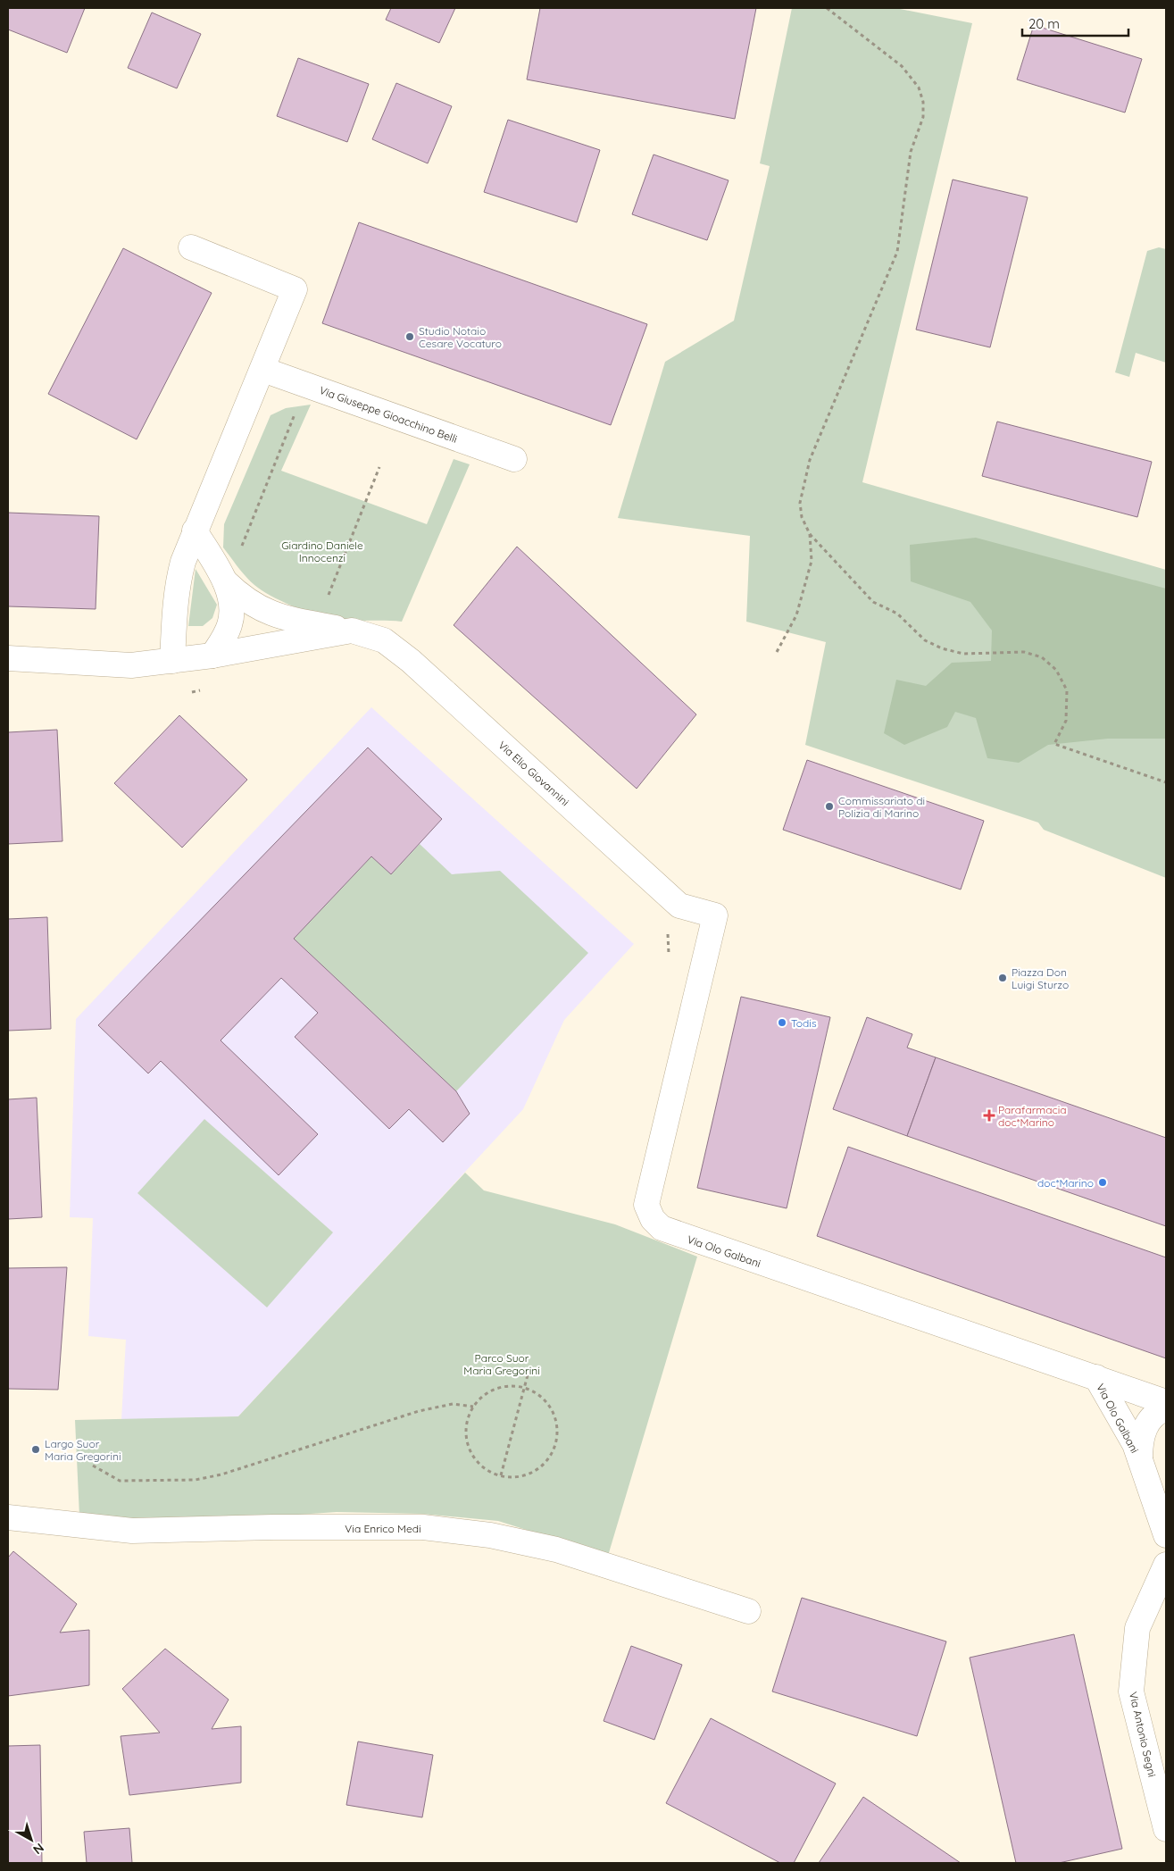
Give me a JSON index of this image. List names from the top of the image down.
{
  "streets": {
    "street": [
      "Via Giuseppe Gioacchino Belli",
      "Via Elio Giovannini",
      "Via Olo Galbani",
      "Via Enrico Medi",
      "Via Antonio Segni"
    ]
  },
  "crossings": [
    ["Via Elio Giovannini", "Via Olo Galbani"]
  ],
  "parks": ["Giardino Daniele Innocenzi", "Parco Suor Maria Gregorini"],
  "places": {
    "other": [
      "Studio Notaio Cesare Vocaturo",
      "Commissariato di Polizia di Marino",
      "Piazza Don Luigi Sturzo",
      "Todis",
      "doc*Marino",
      "Largo Suor Maria Gregorini"
    ],
    "health": ["Parafarmacia doc*Marino"]
  },
  "scale_bar": "20 m",
  "north": "bottom right"
}
